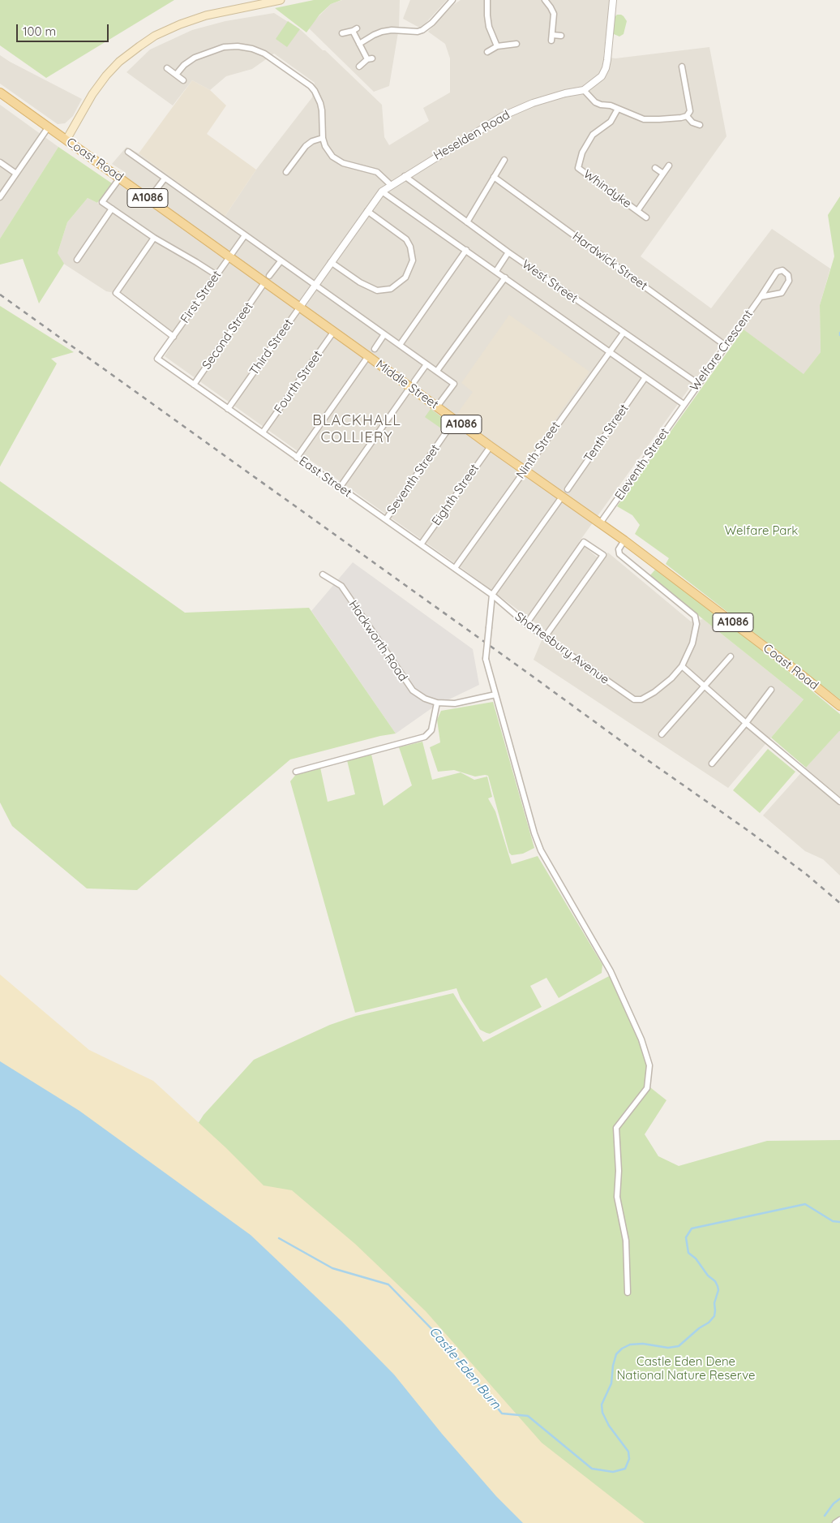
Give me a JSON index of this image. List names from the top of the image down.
{
  "streets": {
    "main road": ["Coast Road", "A1086", "Middle Street"],
    "street": [
      "Heselden Road",
      "Whindyke",
      "Hardwick Street",
      "West Street",
      "First Street",
      "Second Street",
      "Third Street",
      "Welfare Crescent",
      "Fourth Street",
      "Tenth Street",
      "Ninth Street",
      "Eleventh Street",
      "East Street",
      "Seventh Street",
      "Eighth Street",
      "Hackworth Road",
      "Shaftesbury Avenue"
    ]
  },
  "crossings": [
    ["Heselden Road", "West Street"],
    ["Heselden Road", "Third Street"],
    ["Coast Road", "First Street"],
    ["Coast Road", "Middle Street"],
    ["Hardwick Street", "Welfare Crescent"],
    ["West Street", "Welfare Crescent"],
    ["West Street", "Ninth Street"],
    ["First Street", "Middle Street"],
    ["First Street", "East Street"],
    ["Second Street", "East Street"],
    ["Third Street", "Middle Street"],
    ["Third Street", "East Street"],
    ["Welfare Crescent", "Eleventh Street"],
    ["Fourth Street", "Middle Street"],
    ["Fourth Street", "East Street"],
    ["Middle Street", "Tenth Street"],
    ["Middle Street", "Ninth Street"],
    ["Middle Street", "Eleventh Street"],
    ["Middle Street", "Seventh Street"],
    ["Middle Street", "Eighth Street"],
    ["Tenth Street", "East Street"],
    ["Tenth Street", "Shaftesbury Avenue"],
    ["Ninth Street", "East Street"],
    ["East Street", "Seventh Street"],
    ["East Street", "Eighth Street"],
    ["East Street", "Shaftesbury Avenue"]
  ],
  "districts": ["BLACKHALL COLLIERY"],
  "water": ["Castle Eden Burn"],
  "parks": ["Welfare Park", "Castle Eden Dene National Nature Reserve"],
  "scale_bar": "100 m"
}
